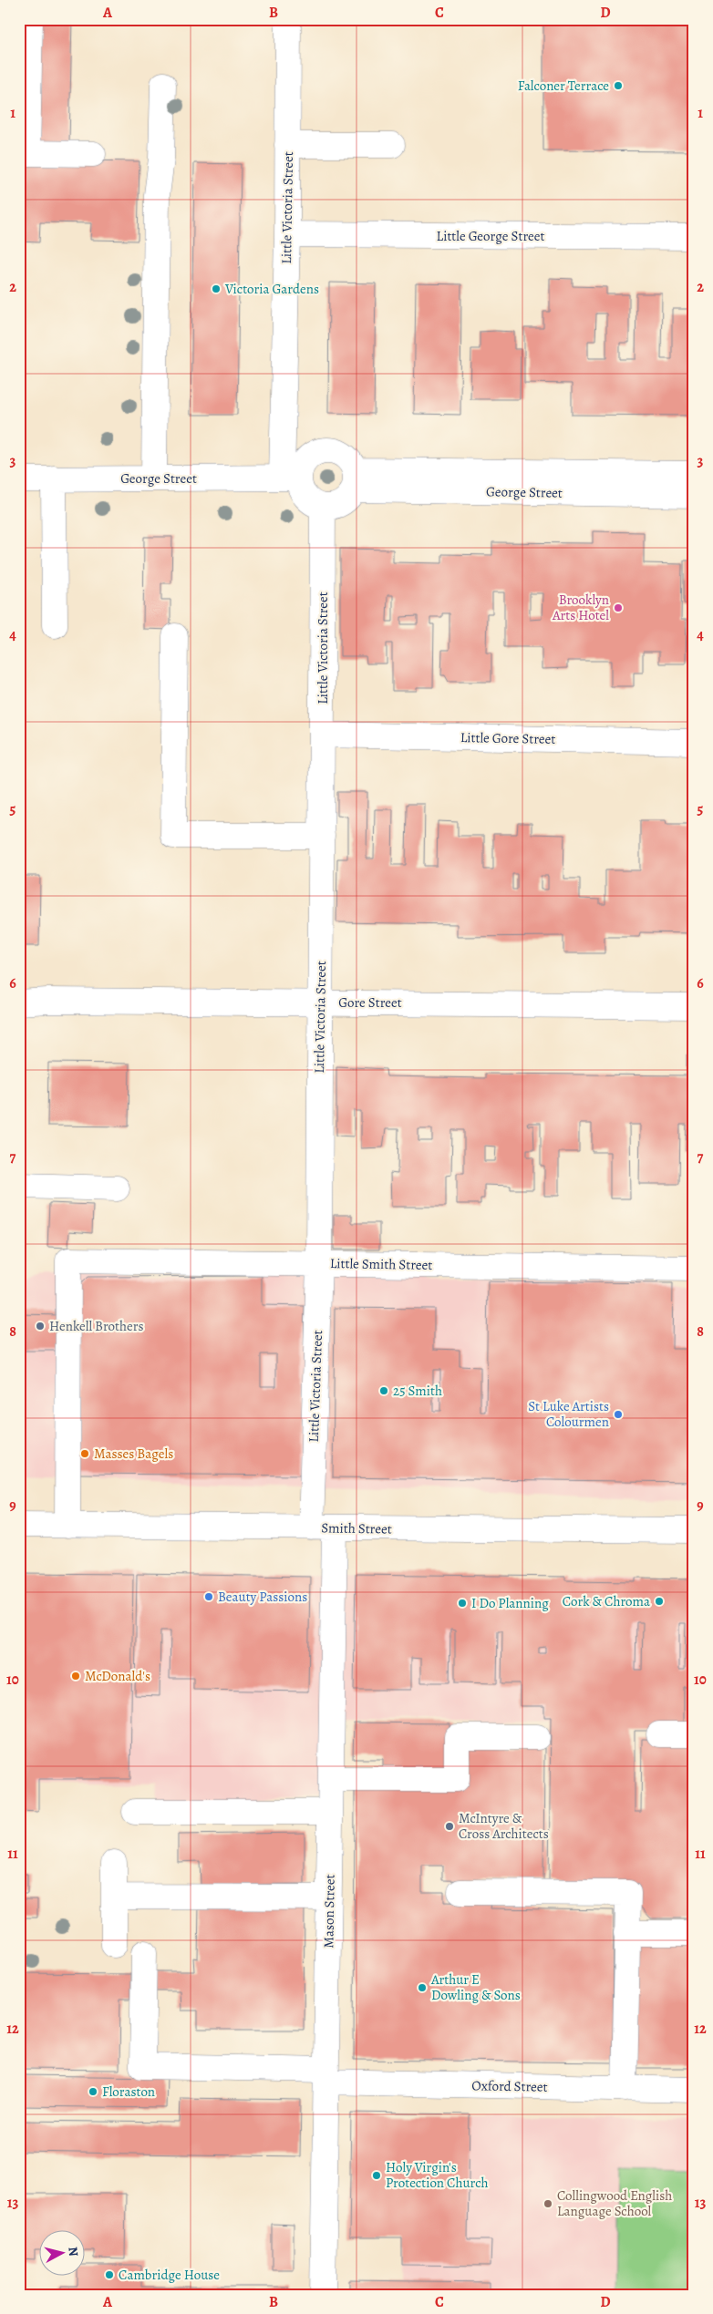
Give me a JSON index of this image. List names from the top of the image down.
{
  "streets": {
    "street": [
      "Little Victoria Street",
      "Little George Street",
      "George Street",
      "Little Gore Street",
      "Gore Street",
      "Little Smith Street",
      "Smith Street",
      "Mason Street",
      "Oxford Street"
    ]
  },
  "crossings": [
    ["Little Victoria Street", "Little George Street"],
    ["Little Victoria Street", "George Street"],
    ["Little Victoria Street", "Little Gore Street"],
    ["Little Victoria Street", "Gore Street"],
    ["Little Victoria Street", "Little Smith Street"],
    ["Little Victoria Street", "Smith Street"],
    ["Little Victoria Street", "Mason Street"],
    ["Little Smith Street", "Smith Street"],
    ["Smith Street", "Mason Street"],
    ["Mason Street", "Oxford Street"]
  ],
  "places": [
    "Falconer Terrace",
    "Victoria Gardens",
    "Brooklyn Arts Hotel",
    "Henkell Brothers",
    "25 Smith",
    "St Luke Artists Colourmen",
    "Masses Bagels",
    "Beauty Passions",
    "Cork & Chroma",
    "I Do Planning",
    "McDonald's",
    "McIntyre & Cross Architects",
    "Arthur E Dowling & Sons",
    "Floraston",
    "Holy Virgin's Protection Church",
    "Collingwood English Language School",
    "Cambridge House"
  ],
  "north": "right",
  "grid": {
    "columns": [
      "A",
      "B",
      "C",
      "D"
    ],
    "rows": [
      "1",
      "2",
      "3",
      "4",
      "5",
      "6",
      "7",
      "8",
      "9",
      "10",
      "11",
      "12",
      "13"
    ]
  }
}
